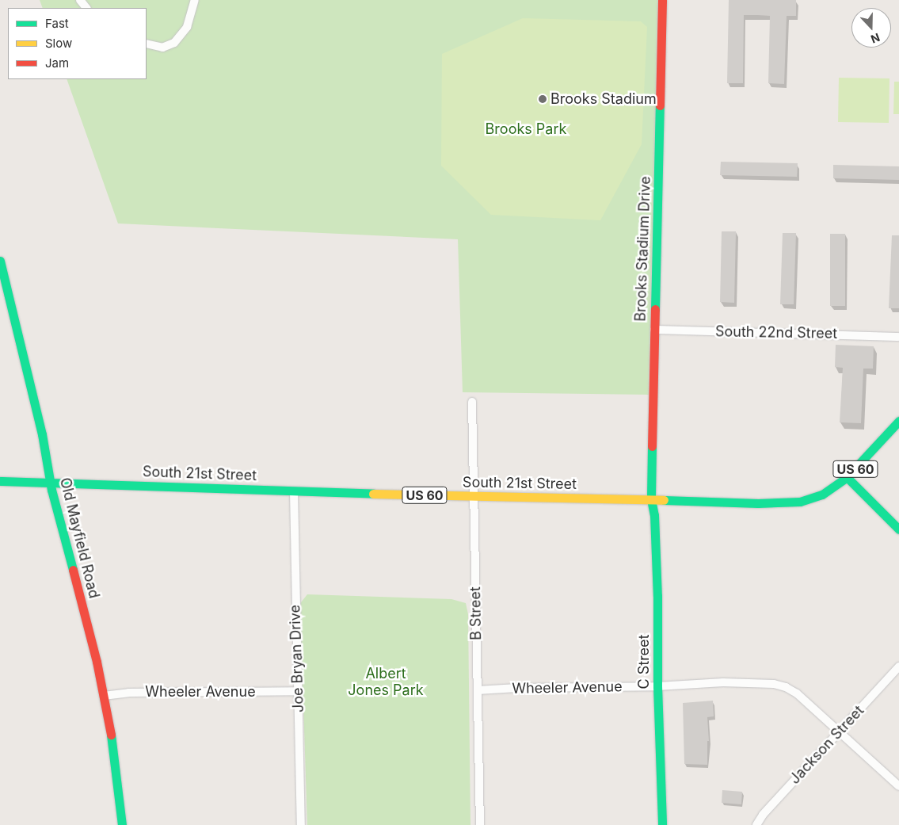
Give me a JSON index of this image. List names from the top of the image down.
{
  "streets": {
    "street": [
      "Brooks Stadium Drive",
      "South 22nd Street",
      "US 60",
      "South 21st Street",
      "Old Mayfield Road",
      "B Street",
      "Joe Bryan Drive",
      "C Street",
      "Wheeler Avenue",
      "Jackson Street"
    ]
  },
  "crossings": [
    ["Brooks Stadium Drive", "South 22nd Street"],
    ["Brooks Stadium Drive", "South 21st Street"],
    ["Brooks Stadium Drive", "C Street"],
    ["US 60", "South 21st Street"],
    ["US 60", "Old Mayfield Road"],
    ["South 21st Street", "Old Mayfield Road"],
    ["South 21st Street", "B Street"],
    ["South 21st Street", "Joe Bryan Drive"],
    ["South 21st Street", "C Street"],
    ["Old Mayfield Road", "Wheeler Avenue"],
    ["B Street", "Wheeler Avenue"],
    ["Joe Bryan Drive", "Wheeler Avenue"],
    ["C Street", "Wheeler Avenue"],
    ["Wheeler Avenue", "Jackson Street"]
  ],
  "parks": ["Brooks Park", "Albert Jones Park"],
  "places": ["Brooks Stadium"],
  "legend": ["Fast", "Slow", "Jam"],
  "north": "bottom"
}
